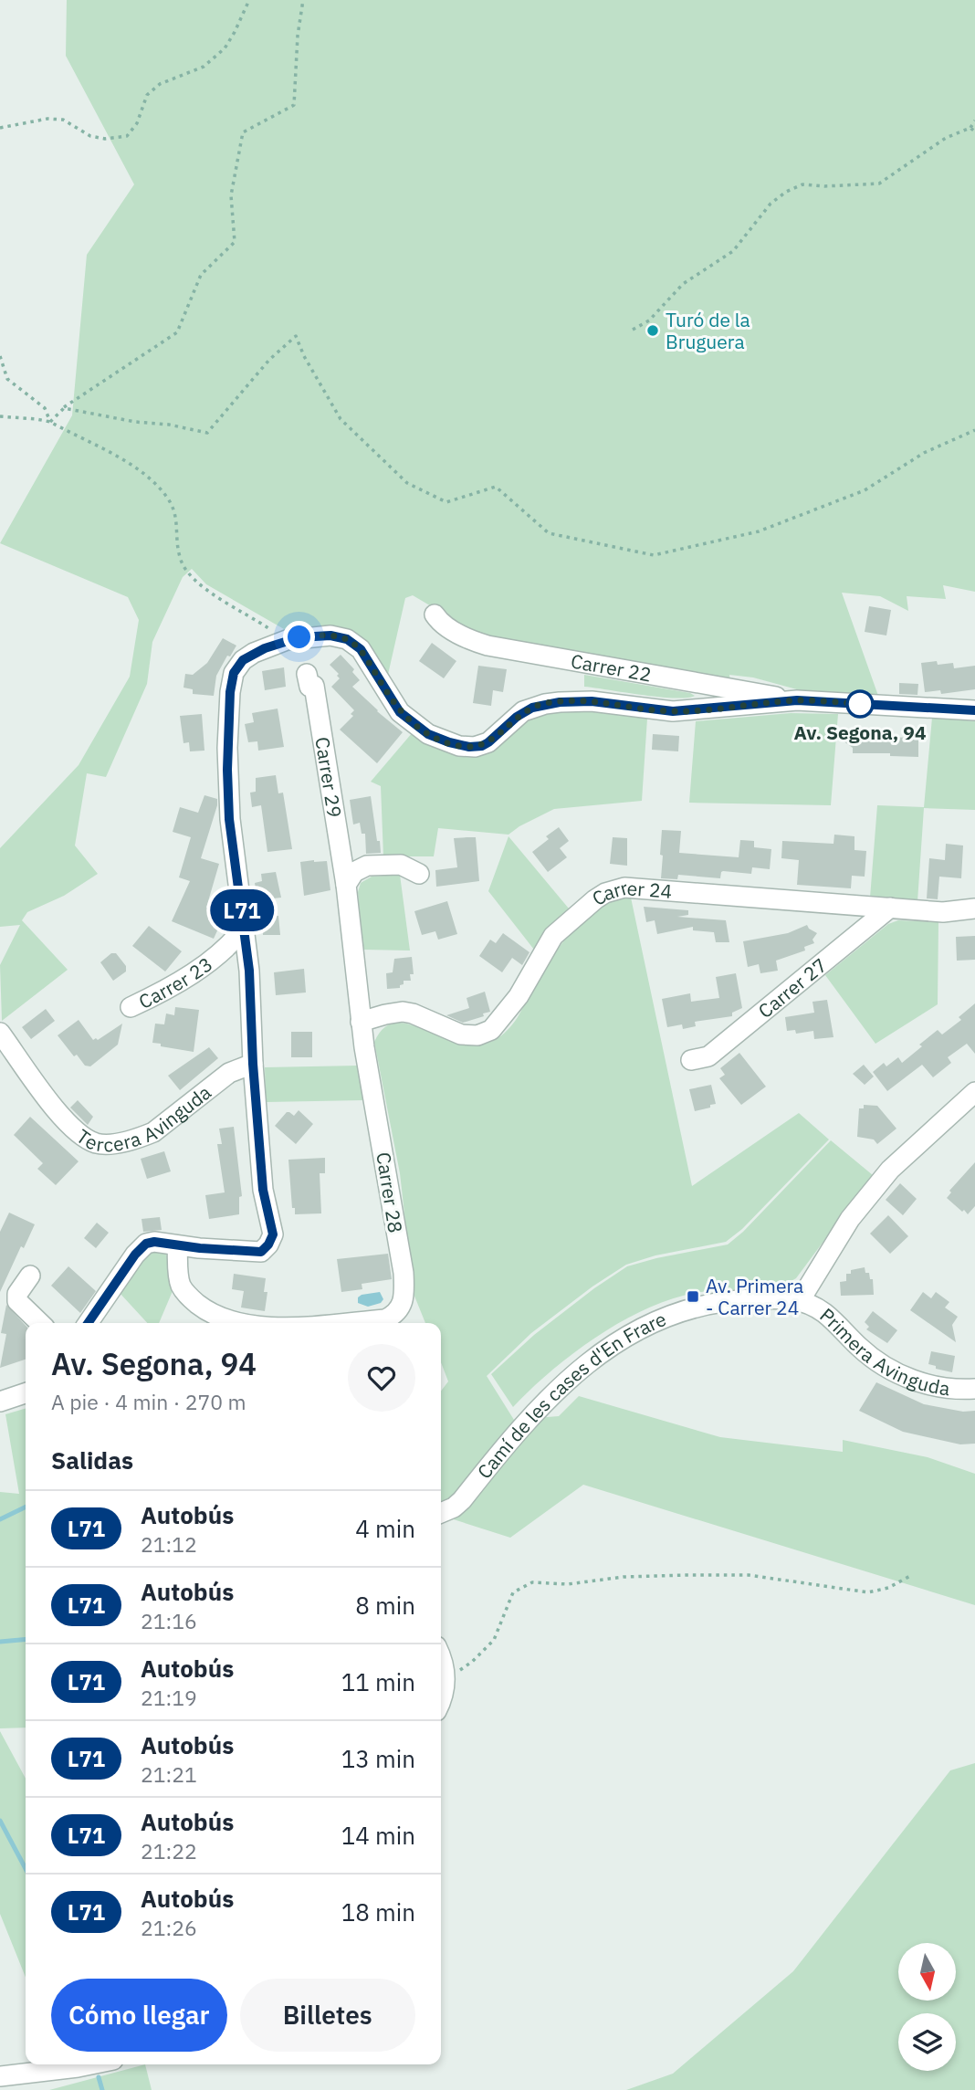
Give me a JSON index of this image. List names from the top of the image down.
{
  "streets": {
    "street": [
      "Carrer 22",
      "Carrer 29",
      "Carrer 24",
      "Carrer 23",
      "Carrer 27",
      "Tercera Avinguda",
      "Carrer 28",
      "Primera Avinguda",
      "Camí de les cases d'En Frare"
    ]
  },
  "crossings": [
    ["Carrer 29", "Carrer 28"],
    ["Carrer 24", "Carrer 27"],
    ["Carrer 24", "Carrer 28"],
    ["Primera Avinguda", "Camí de les cases d'En Frare"]
  ],
  "places": {
    "other": ["Turó de la Bruguera", "Av. Segona, 94"],
    "transit": ["Av. Primera - Carrer 24"]
  },
  "lines": ["bus line L71"],
  "north": "bottom",
  "page": {
    "on_map": "L71",
    "heading": [
      ["Av. Segona, 94", "A pie · 4 min · 270 m"],
      "Salidas"
    ],
    "list": [
      {
        "mark": "L71",
        "name": "Autobús",
        "note": "21:12",
        "value": "4 min"
      },
      {
        "mark": "L71",
        "name": "Autobús",
        "note": "21:16",
        "value": "8 min"
      },
      {
        "mark": "L71",
        "name": "Autobús",
        "note": "21:19",
        "value": "11 min"
      },
      {
        "mark": "L71",
        "name": "Autobús",
        "note": "21:21",
        "value": "13 min"
      },
      {
        "mark": "L71",
        "name": "Autobús",
        "note": "21:22",
        "value": "14 min"
      },
      {
        "mark": "L71",
        "name": "Autobús",
        "note": "21:26",
        "value": "18 min"
      }
    ],
    "buttons": ["Cómo llegar", "Billetes"]
  }
}
